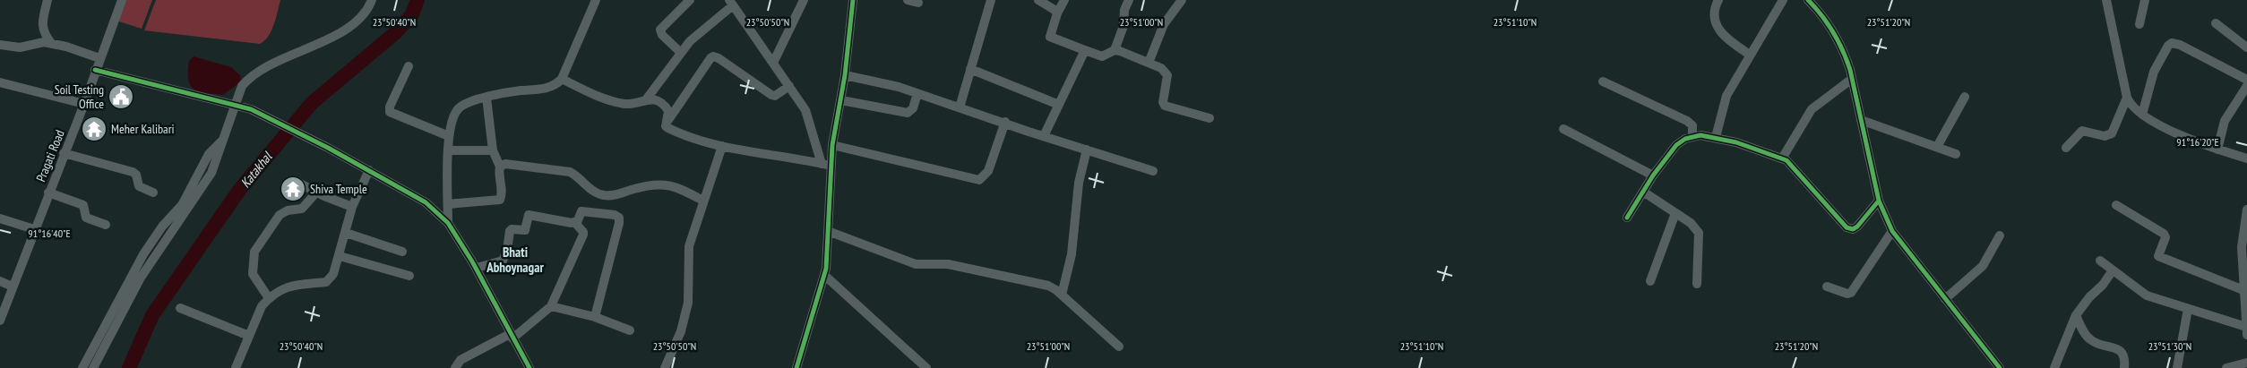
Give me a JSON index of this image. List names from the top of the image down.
{
  "streets": {
    "street": ["Pragati Road"]
  },
  "districts": ["Bhati Abhoynagar"],
  "water": ["Katakhal"],
  "places": {
    "public building": ["Soil Testing Office"],
    "temple": ["Meher Kalibari", "Shiva Temple"]
  },
  "coordinates": [
    "23°50'40\"N",
    "23°50'50\"N",
    "23°51'00\"N",
    "23°51'10\"N",
    "23°51'20\"N",
    "91°16'20\"E",
    "91°16'40\"E",
    "23°51'30\"N"
  ]
}
